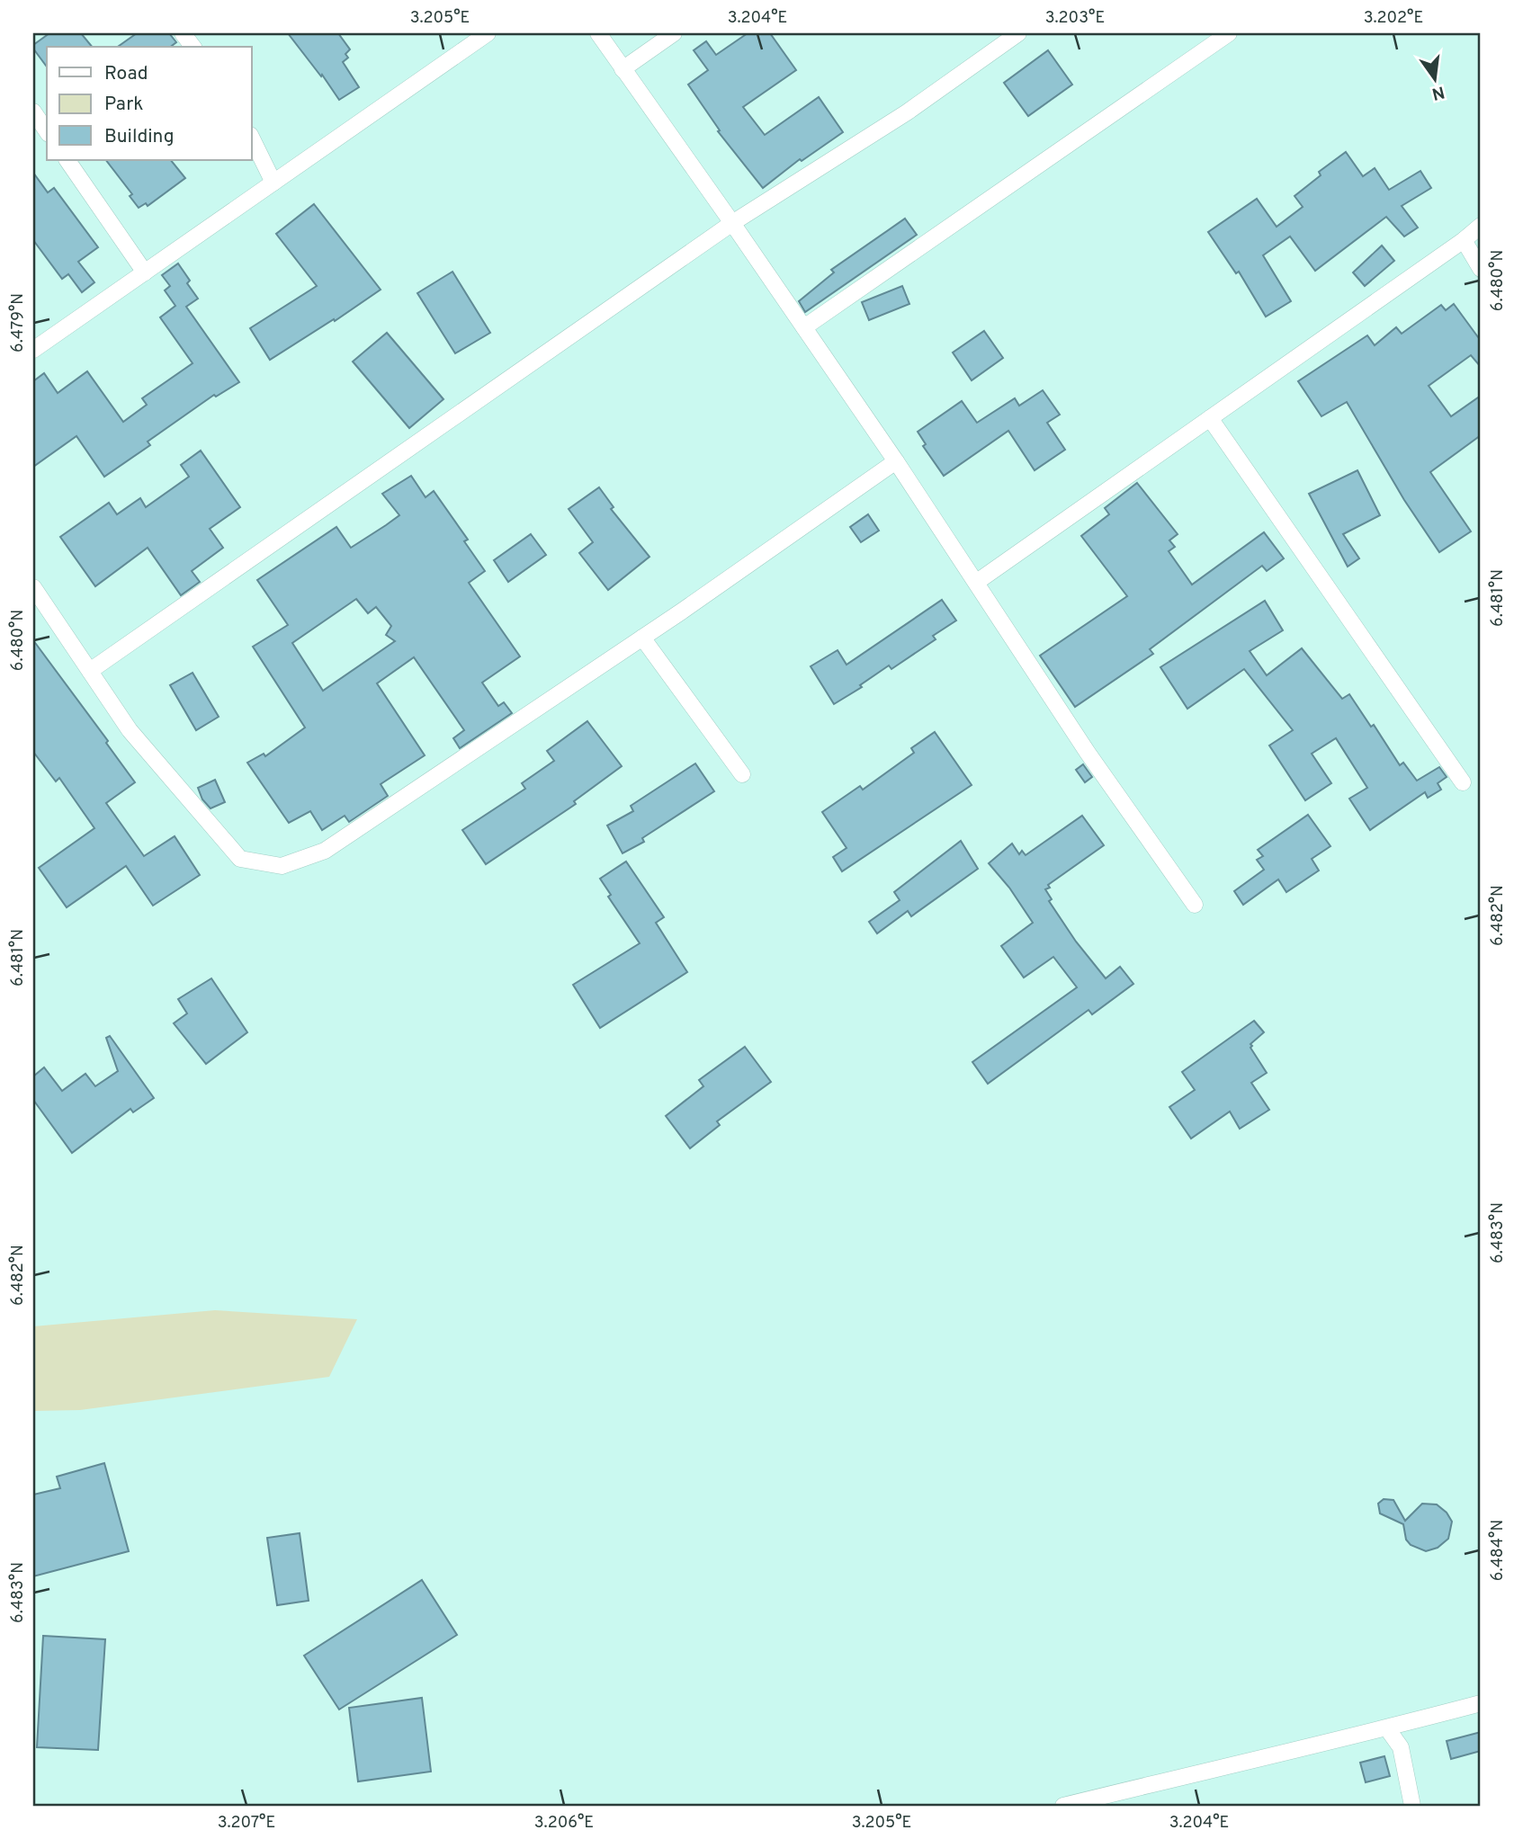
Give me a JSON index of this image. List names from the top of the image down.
{
  "legend": ["Road", "Park", "Building"],
  "north": "bottom",
  "coordinates": [
    "3.205°E",
    "3.204°E",
    "3.203°E",
    "3.202°E",
    "6.480°N",
    "6.479°N",
    "6.481°N",
    "6.482°N",
    "6.483°N",
    "6.484°N",
    "3.207°E",
    "3.206°E"
  ]
}
